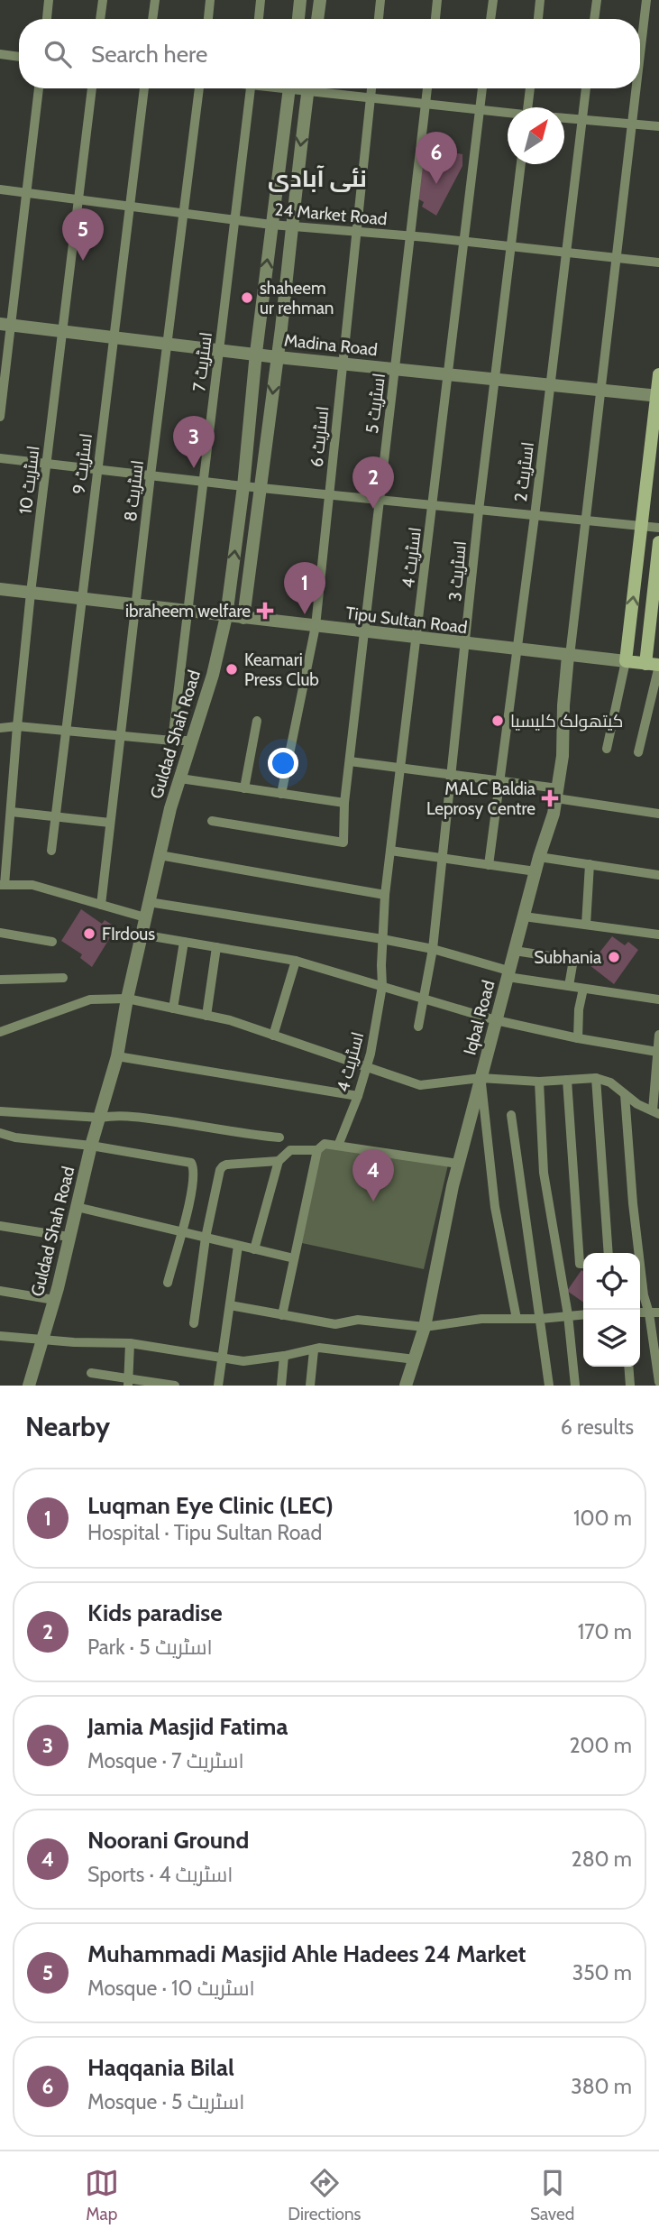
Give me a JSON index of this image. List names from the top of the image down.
{
  "streets": {
    "main road": ["Tipu Sultan Road"],
    "street": [
      "24 Market Road",
      "Madina Road",
      "اسٹریٹ 7",
      "اسٹریٹ 5",
      "اسٹریٹ 6",
      "اسٹریٹ 9",
      "اسٹریٹ 2",
      "اسٹریٹ 10",
      "اسٹریٹ 8",
      "اسٹریٹ 4",
      "اسٹریٹ 3",
      "Guldad Shah Road",
      "Iqbal Road"
    ]
  },
  "crossings": [
    ["24 Market Road", "اسٹریٹ 7"],
    ["24 Market Road", "اسٹریٹ 5"],
    ["24 Market Road", "اسٹریٹ 6"],
    ["24 Market Road", "اسٹریٹ 9"],
    ["24 Market Road", "اسٹریٹ 2"],
    ["24 Market Road", "اسٹریٹ 10"],
    ["24 Market Road", "اسٹریٹ 8"],
    ["24 Market Road", "اسٹریٹ 4"],
    ["24 Market Road", "اسٹریٹ 3"],
    ["24 Market Road", "Guldad Shah Road"],
    ["Madina Road", "اسٹریٹ 7"],
    ["Madina Road", "اسٹریٹ 5"],
    ["Madina Road", "اسٹریٹ 6"],
    ["Madina Road", "اسٹریٹ 9"],
    ["Madina Road", "اسٹریٹ 2"],
    ["Madina Road", "اسٹریٹ 10"],
    ["Madina Road", "اسٹریٹ 8"],
    ["Madina Road", "اسٹریٹ 4"],
    ["Madina Road", "اسٹریٹ 3"],
    ["Madina Road", "Guldad Shah Road"],
    ["اسٹریٹ 7", "Tipu Sultan Road"],
    ["اسٹریٹ 5", "Tipu Sultan Road"],
    ["اسٹریٹ 6", "Tipu Sultan Road"],
    ["اسٹریٹ 9", "Tipu Sultan Road"],
    ["اسٹریٹ 2", "Tipu Sultan Road"],
    ["اسٹریٹ 10", "Tipu Sultan Road"],
    ["اسٹریٹ 8", "Tipu Sultan Road"],
    ["اسٹریٹ 4", "Tipu Sultan Road"],
    ["اسٹریٹ 3", "Tipu Sultan Road"],
    ["Tipu Sultan Road", "Guldad Shah Road"],
    ["Tipu Sultan Road", "Iqbal Road"]
  ],
  "districts": ["نئی آبادی"],
  "places": {
    "other": [
      "shaheem ur rehman",
      "Keamari Press Club",
      "کیتھولک کلیسیا",
      "FIrdous",
      "Subhania"
    ],
    "health": ["ibraheem welfare", "MALC Baldia Leprosy Centre"]
  },
  "north": "top right",
  "page": {
    "search": "Search here",
    "pins": [
      "6",
      "5",
      "3",
      "2",
      "1",
      "4"
    ],
    "heading": ["Nearby", "6 results"],
    "list": [
      {
        "mark": "1",
        "name": "Luqman Eye Clinic (LEC)",
        "note": "Hospital · Tipu Sultan Road",
        "value": "100 m"
      },
      {
        "mark": "2",
        "name": "Kids paradise",
        "note": "Park · اسٹریٹ 5",
        "value": "170 m"
      },
      {
        "mark": "3",
        "name": "Jamia Masjid Fatima",
        "note": "Mosque · اسٹریٹ 7",
        "value": "200 m"
      },
      {
        "mark": "4",
        "name": "Noorani Ground",
        "note": "Sports · اسٹریٹ 4",
        "value": "280 m"
      },
      {
        "mark": "5",
        "name": "Muhammadi Masjid Ahle Hadees 24 Market",
        "note": "Mosque · اسٹریٹ 10",
        "value": "350 m"
      },
      {
        "mark": "6",
        "name": "Haqqania Bilal",
        "note": "Mosque · اسٹریٹ 5",
        "value": "380 m"
      }
    ],
    "nav": ["Map", "Directions", "Saved"]
  }
}
